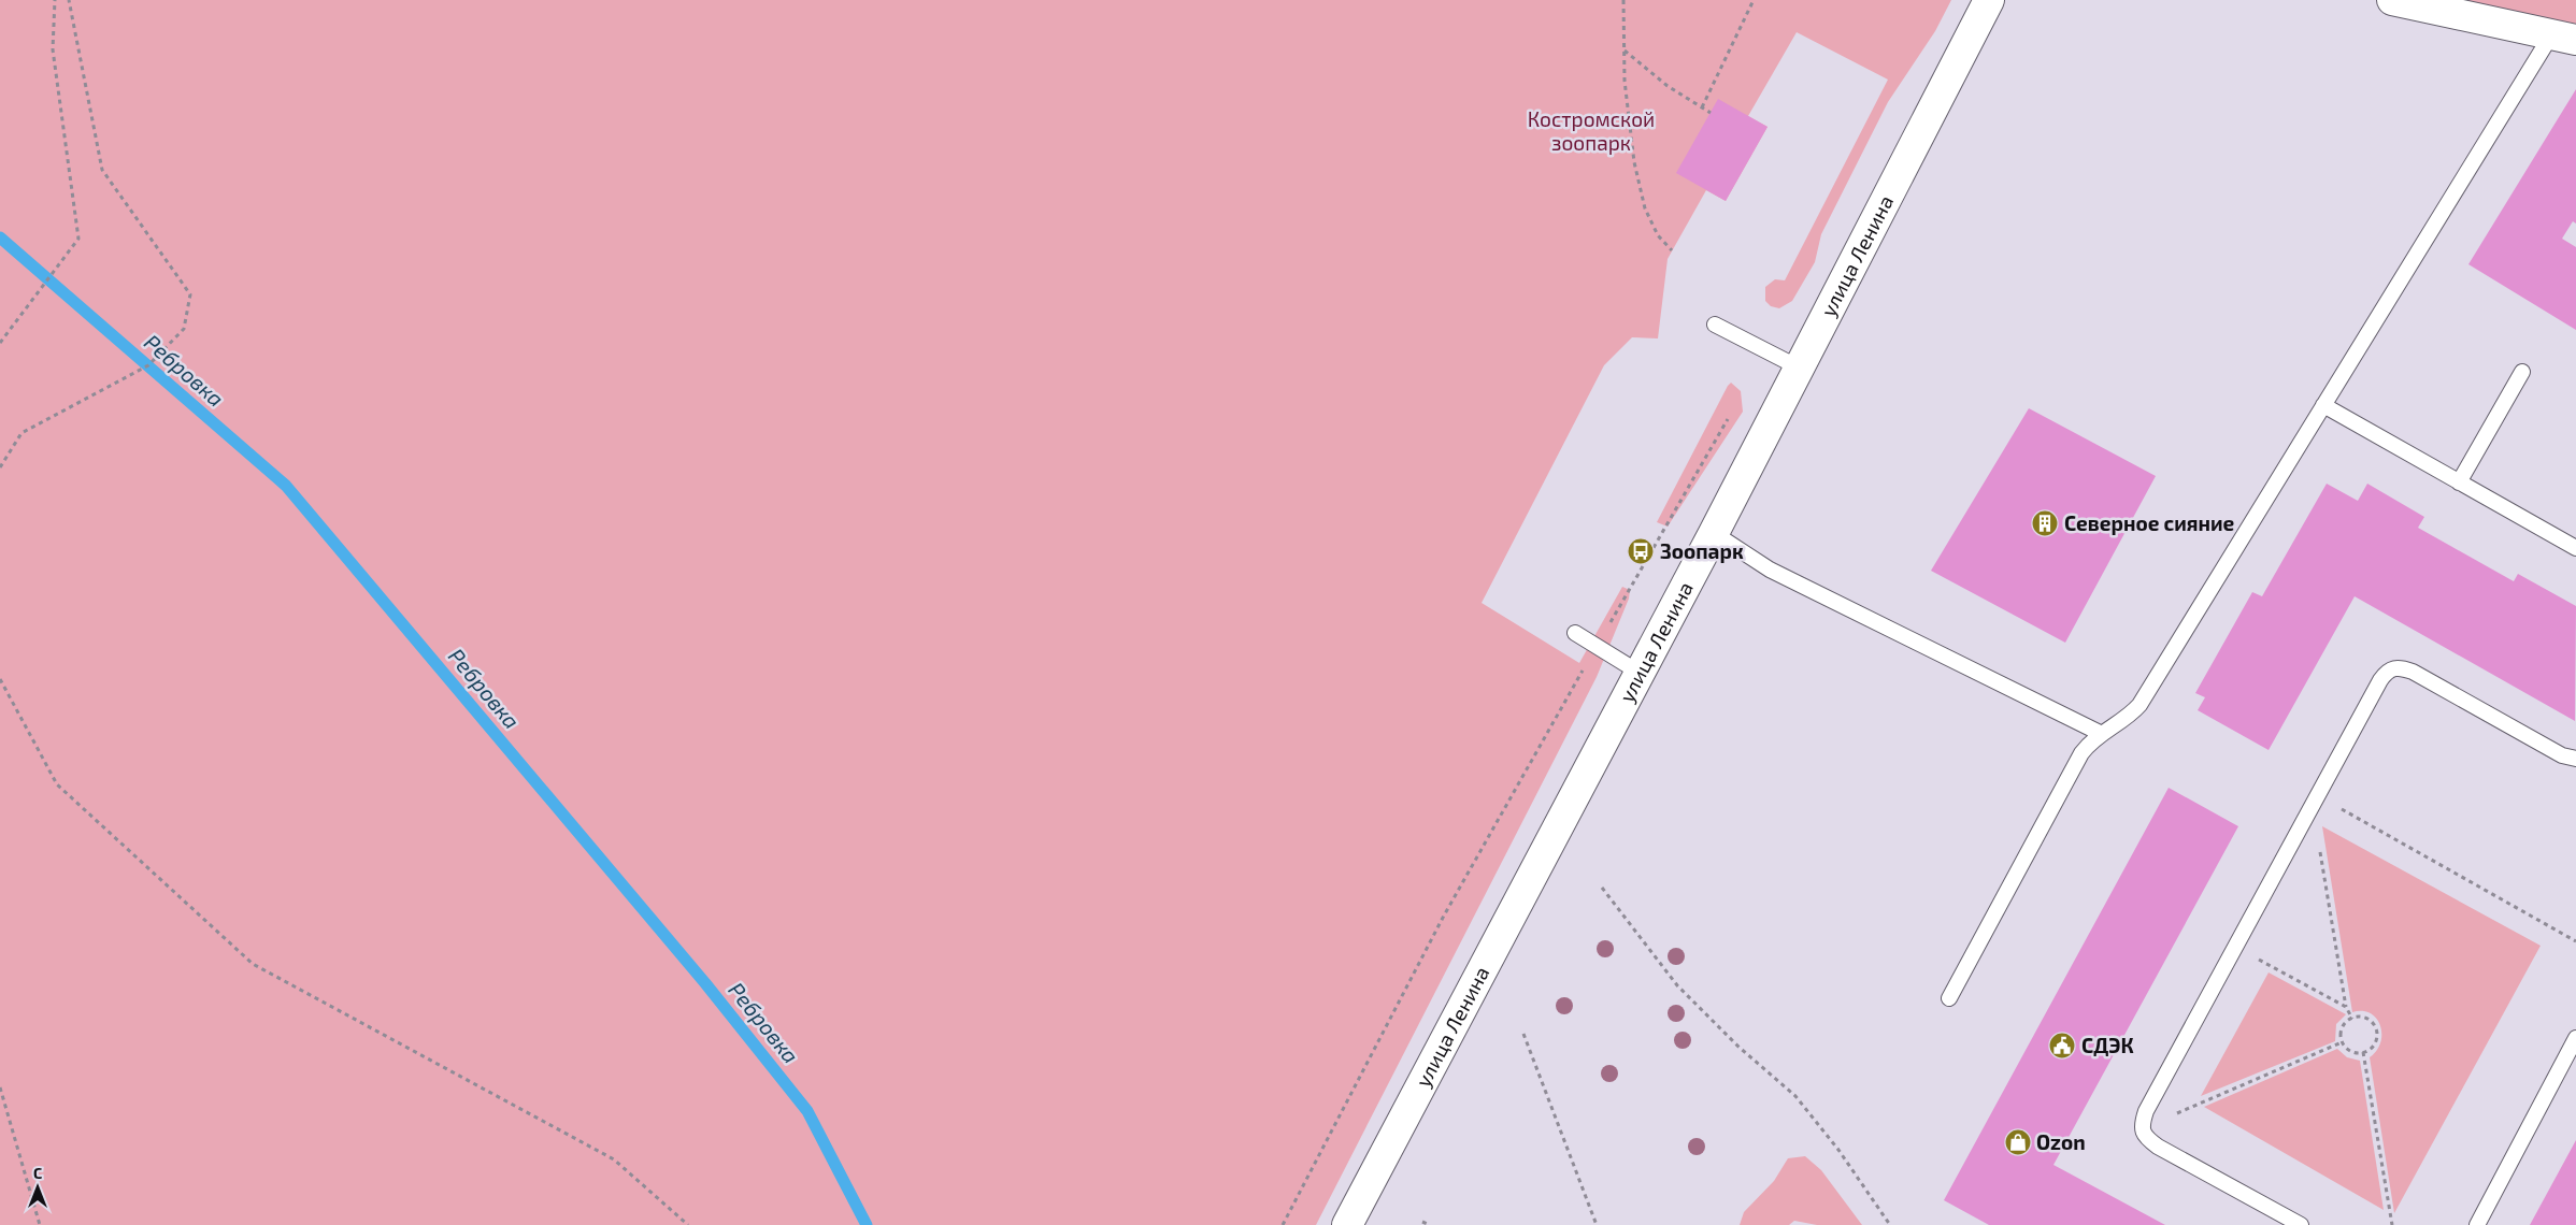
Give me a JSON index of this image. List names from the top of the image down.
{
  "streets": {
    "main road": ["улица Ленина"]
  },
  "water": ["Ребровка"],
  "parks": ["Костромской зоопарк"],
  "places": {
    "building": ["Северное сияние"],
    "bus stop": ["Зоопарк"],
    "public building": ["СДЭК"],
    "shop": ["Ozon"]
  },
  "north": "top"
}
